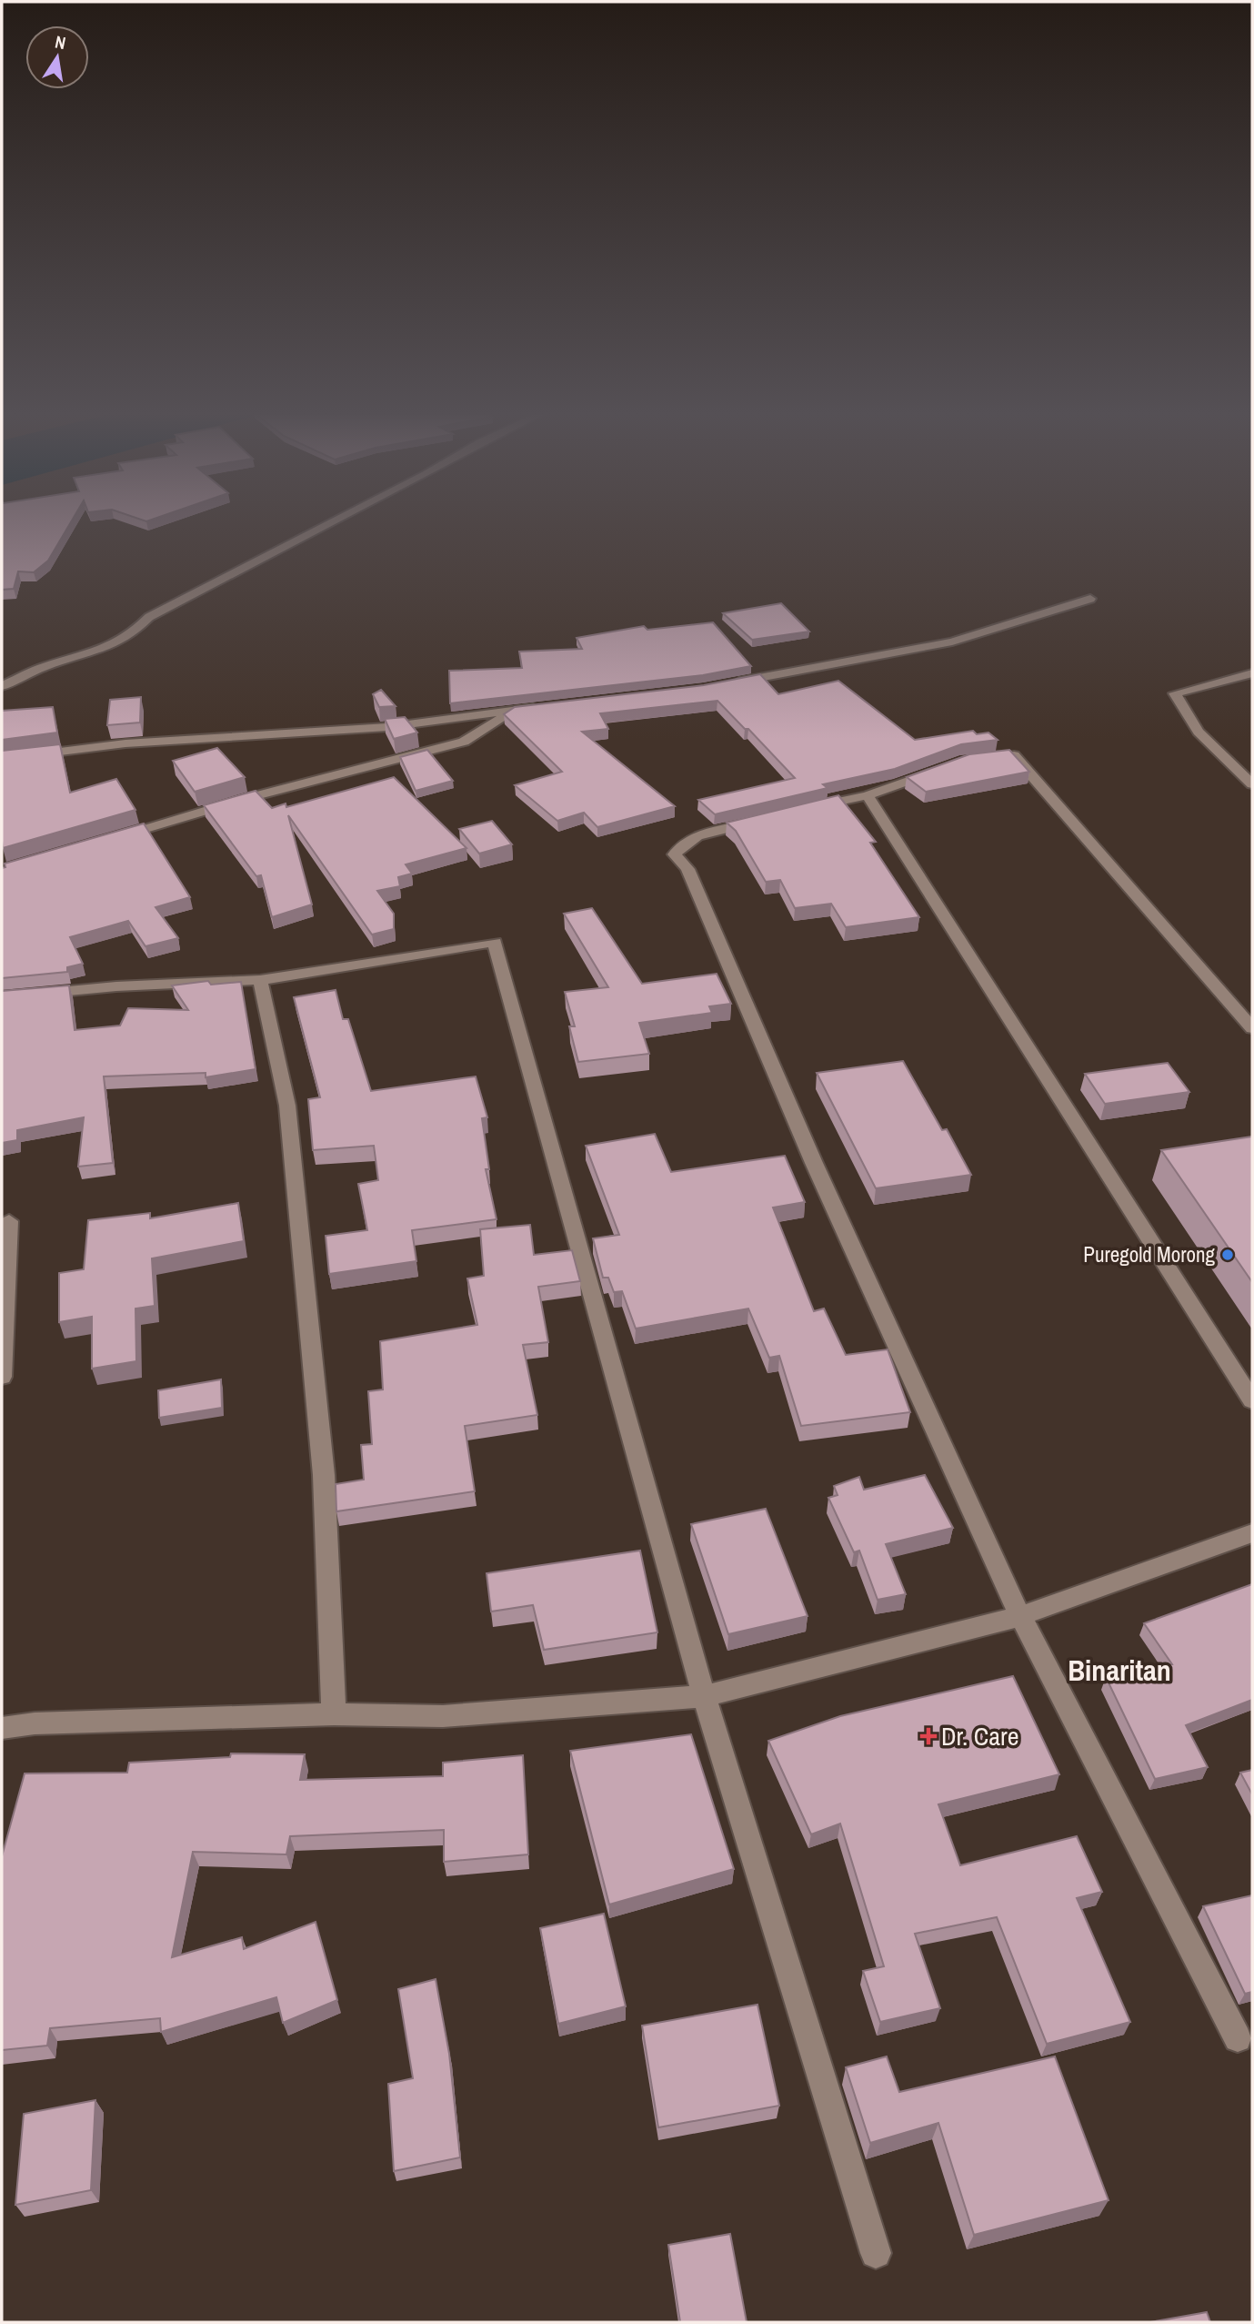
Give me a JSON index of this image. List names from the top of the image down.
{
  "districts": ["Binaritan"],
  "places": {
    "other": ["Puregold Morong"],
    "health": ["Dr. Care"]
  },
  "north": "top"
}
